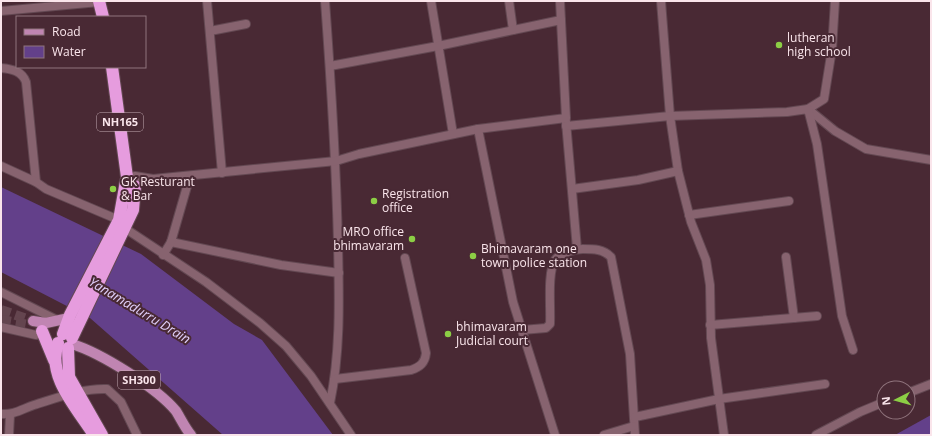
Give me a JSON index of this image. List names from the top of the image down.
{
  "streets": {
    "highway": ["NH165"],
    "main road": ["SH300"]
  },
  "crossings": [
    ["NH165", "SH300"]
  ],
  "water": ["Yanamadurru Drain"],
  "places": [
    "lutheran high school",
    "GK Resturant & Bar",
    "Registration office",
    "MRO office bhimavaram",
    "Bhimavaram one town police station",
    "bhimavaram Judicial court"
  ],
  "legend": ["Road", "Water"],
  "north": "left"
}
